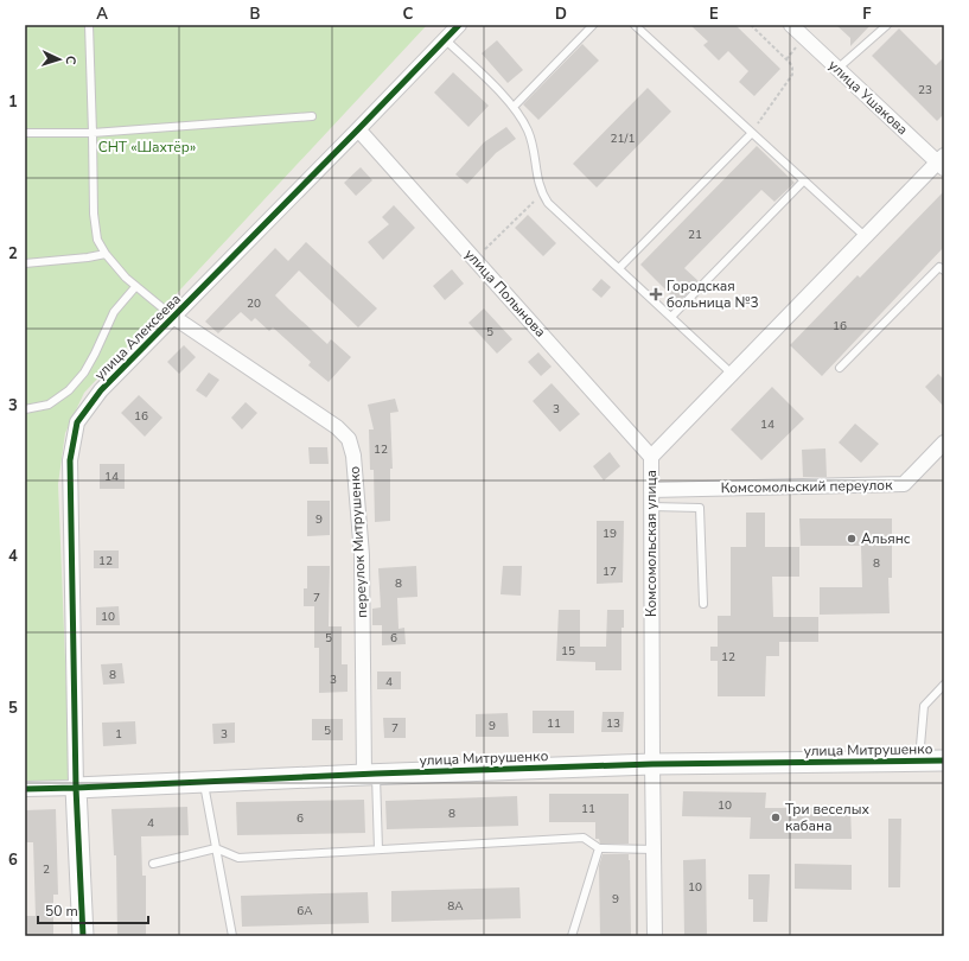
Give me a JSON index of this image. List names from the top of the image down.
{
  "streets": {
    "street": [
      "улица Ушакова",
      "улица Полынова",
      "улица Алексеева",
      "Комсомольский переулок",
      "переулок Митрушенко",
      "Комсомольская улица",
      "улица Митрушенко"
    ]
  },
  "crossings": [
    ["улица Ушакова", "Комсомольская улица"],
    ["улица Полынова", "улица Алексеева"],
    ["улица Полынова", "Комсомольская улица"],
    ["улица Алексеева", "переулок Митрушенко"],
    ["улица Алексеева", "улица Митрушенко"],
    ["Комсомольский переулок", "Комсомольская улица"],
    ["переулок Митрушенко", "улица Митрушенко"],
    ["Комсомольская улица", "улица Митрушенко"]
  ],
  "parks": ["СНТ «Шахтёр»"],
  "places": {
    "health": ["Городская больница №3"],
    "other": ["Альянс", "Три веселых кабана"]
  },
  "house_numbers": [
    "23",
    "21/1",
    "21",
    "20",
    "16",
    "5",
    "3",
    "16",
    "14",
    "12",
    "14",
    "9",
    "19",
    "12",
    "8",
    "17",
    "8",
    "7",
    "10",
    "5",
    "6",
    "15",
    "12",
    "8",
    "3",
    "4",
    "11",
    "13",
    "9",
    "7",
    "5",
    "1",
    "3",
    "10",
    "11",
    "8",
    "6",
    "4",
    "2",
    "10",
    "9",
    "8А",
    "6А"
  ],
  "scale_bar": "50 m",
  "north": "right",
  "grid": {
    "columns": [
      "A",
      "B",
      "C",
      "D",
      "E",
      "F"
    ],
    "rows": [
      "1",
      "2",
      "3",
      "4",
      "5",
      "6"
    ]
  }
}
